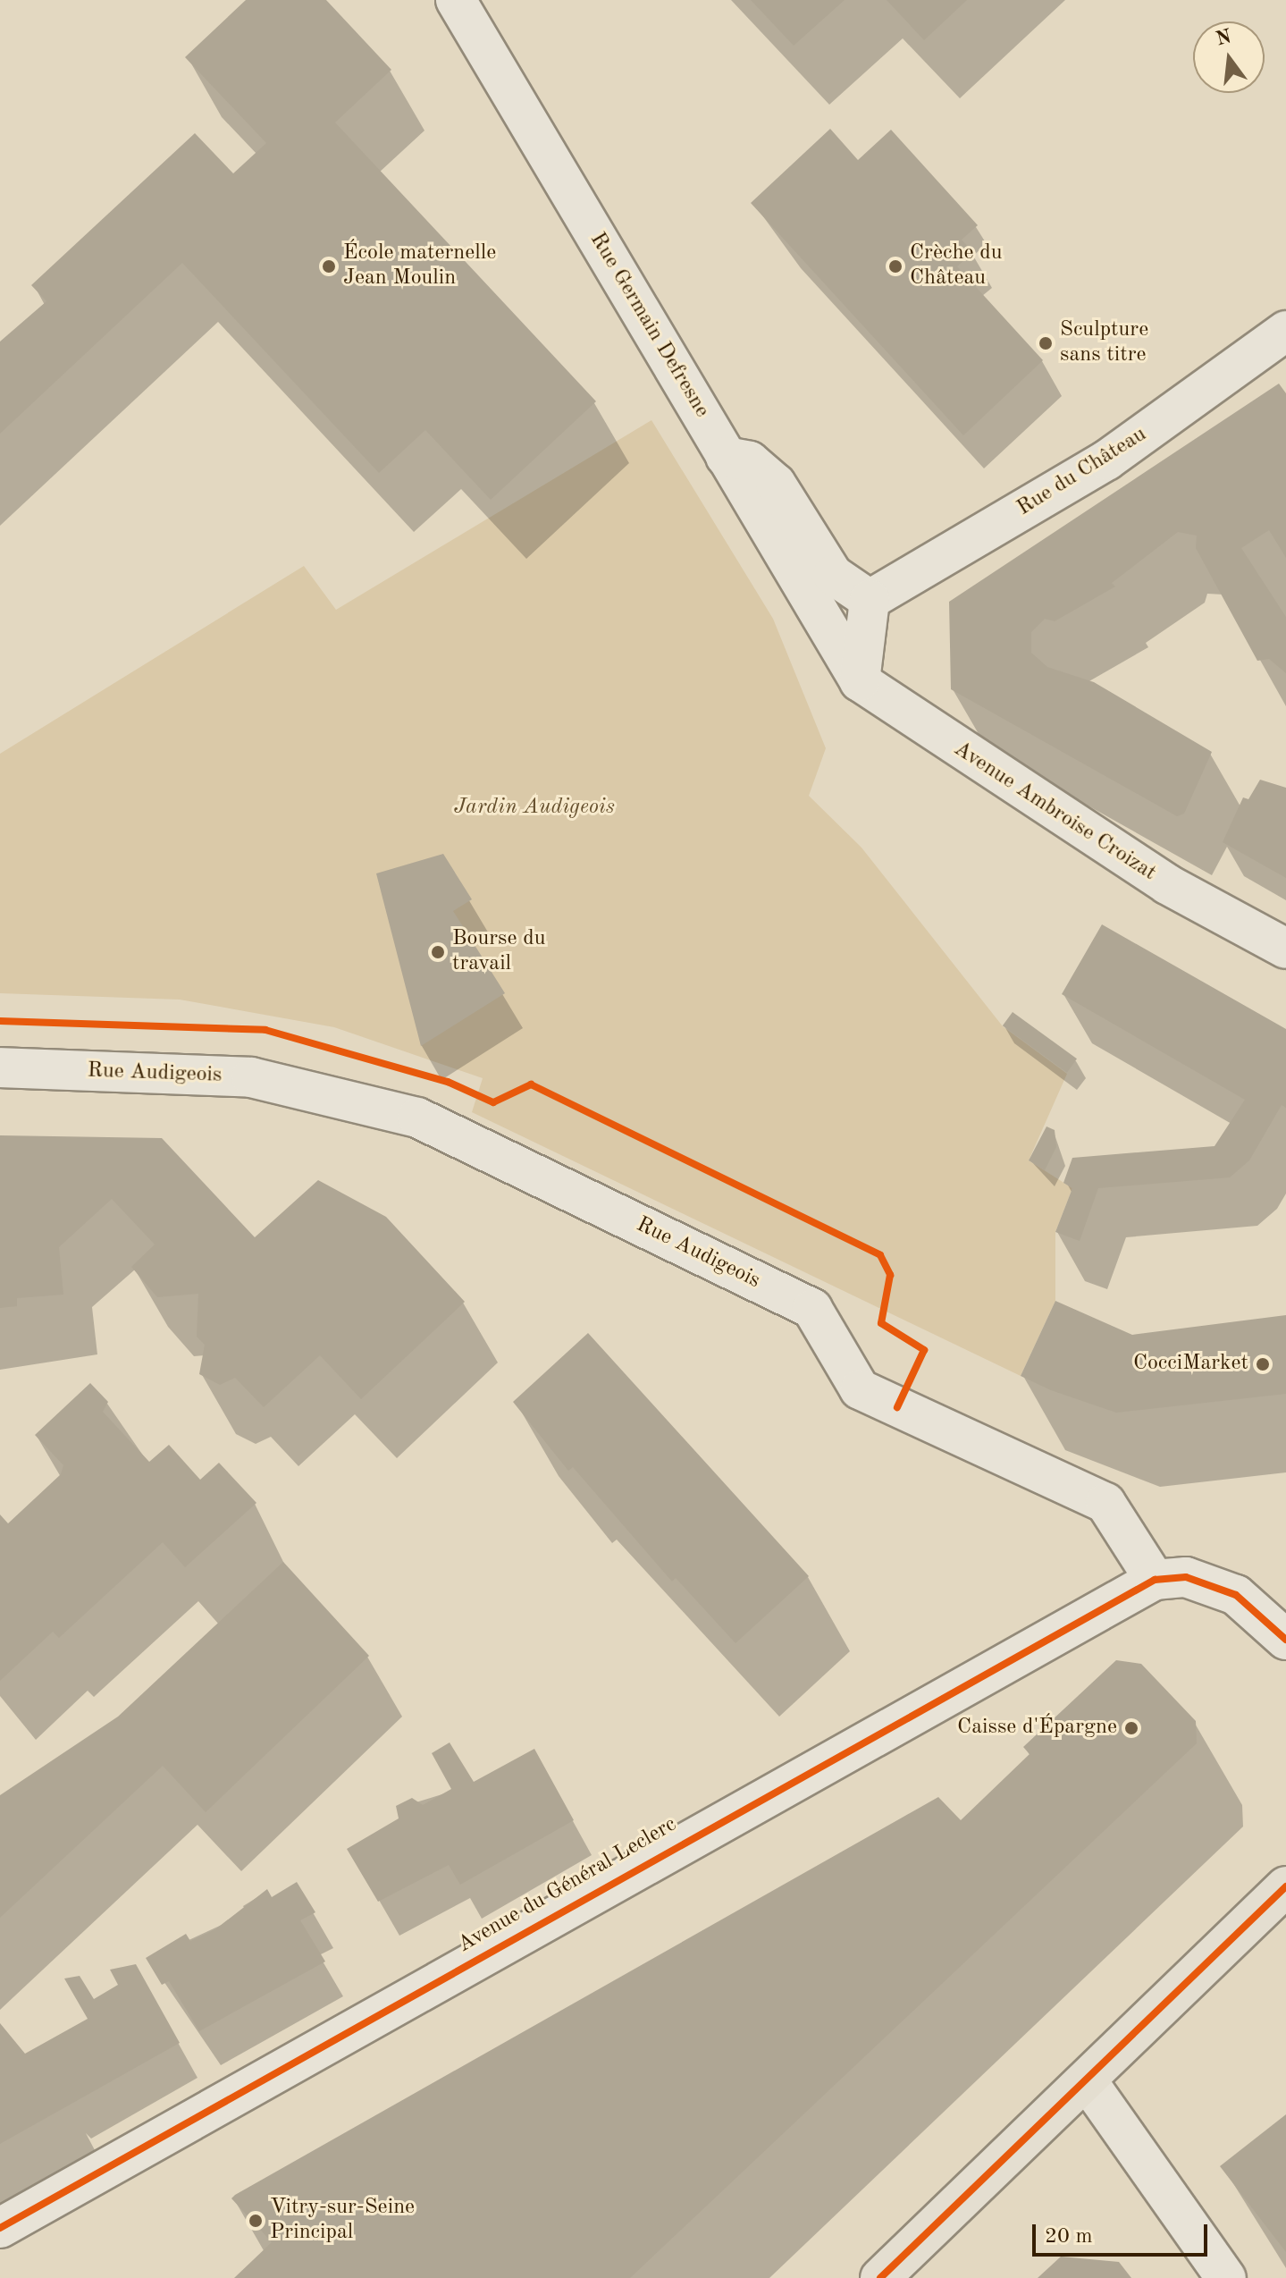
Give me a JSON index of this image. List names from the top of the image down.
{
  "streets": {
    "street": [
      "Rue Germain Defresne",
      "Rue du Château",
      "Avenue Ambroise Croizat",
      "Rue Audigeois",
      "Avenue du Général Leclerc"
    ]
  },
  "crossings": [
    ["Rue Germain Defresne", "Avenue Ambroise Croizat"],
    ["Rue Audigeois", "Avenue du Général Leclerc"]
  ],
  "parks": ["Jardin Audigeois"],
  "places": [
    "École maternelle Jean Moulin",
    "Crèche du Château",
    "Sculpture sans titre",
    "Bourse du travail",
    "CocciMarket",
    "Caisse d'Épargne",
    "Vitry-sur-Seine Principal"
  ],
  "scale_bar": "20 m",
  "north": "top"
}
